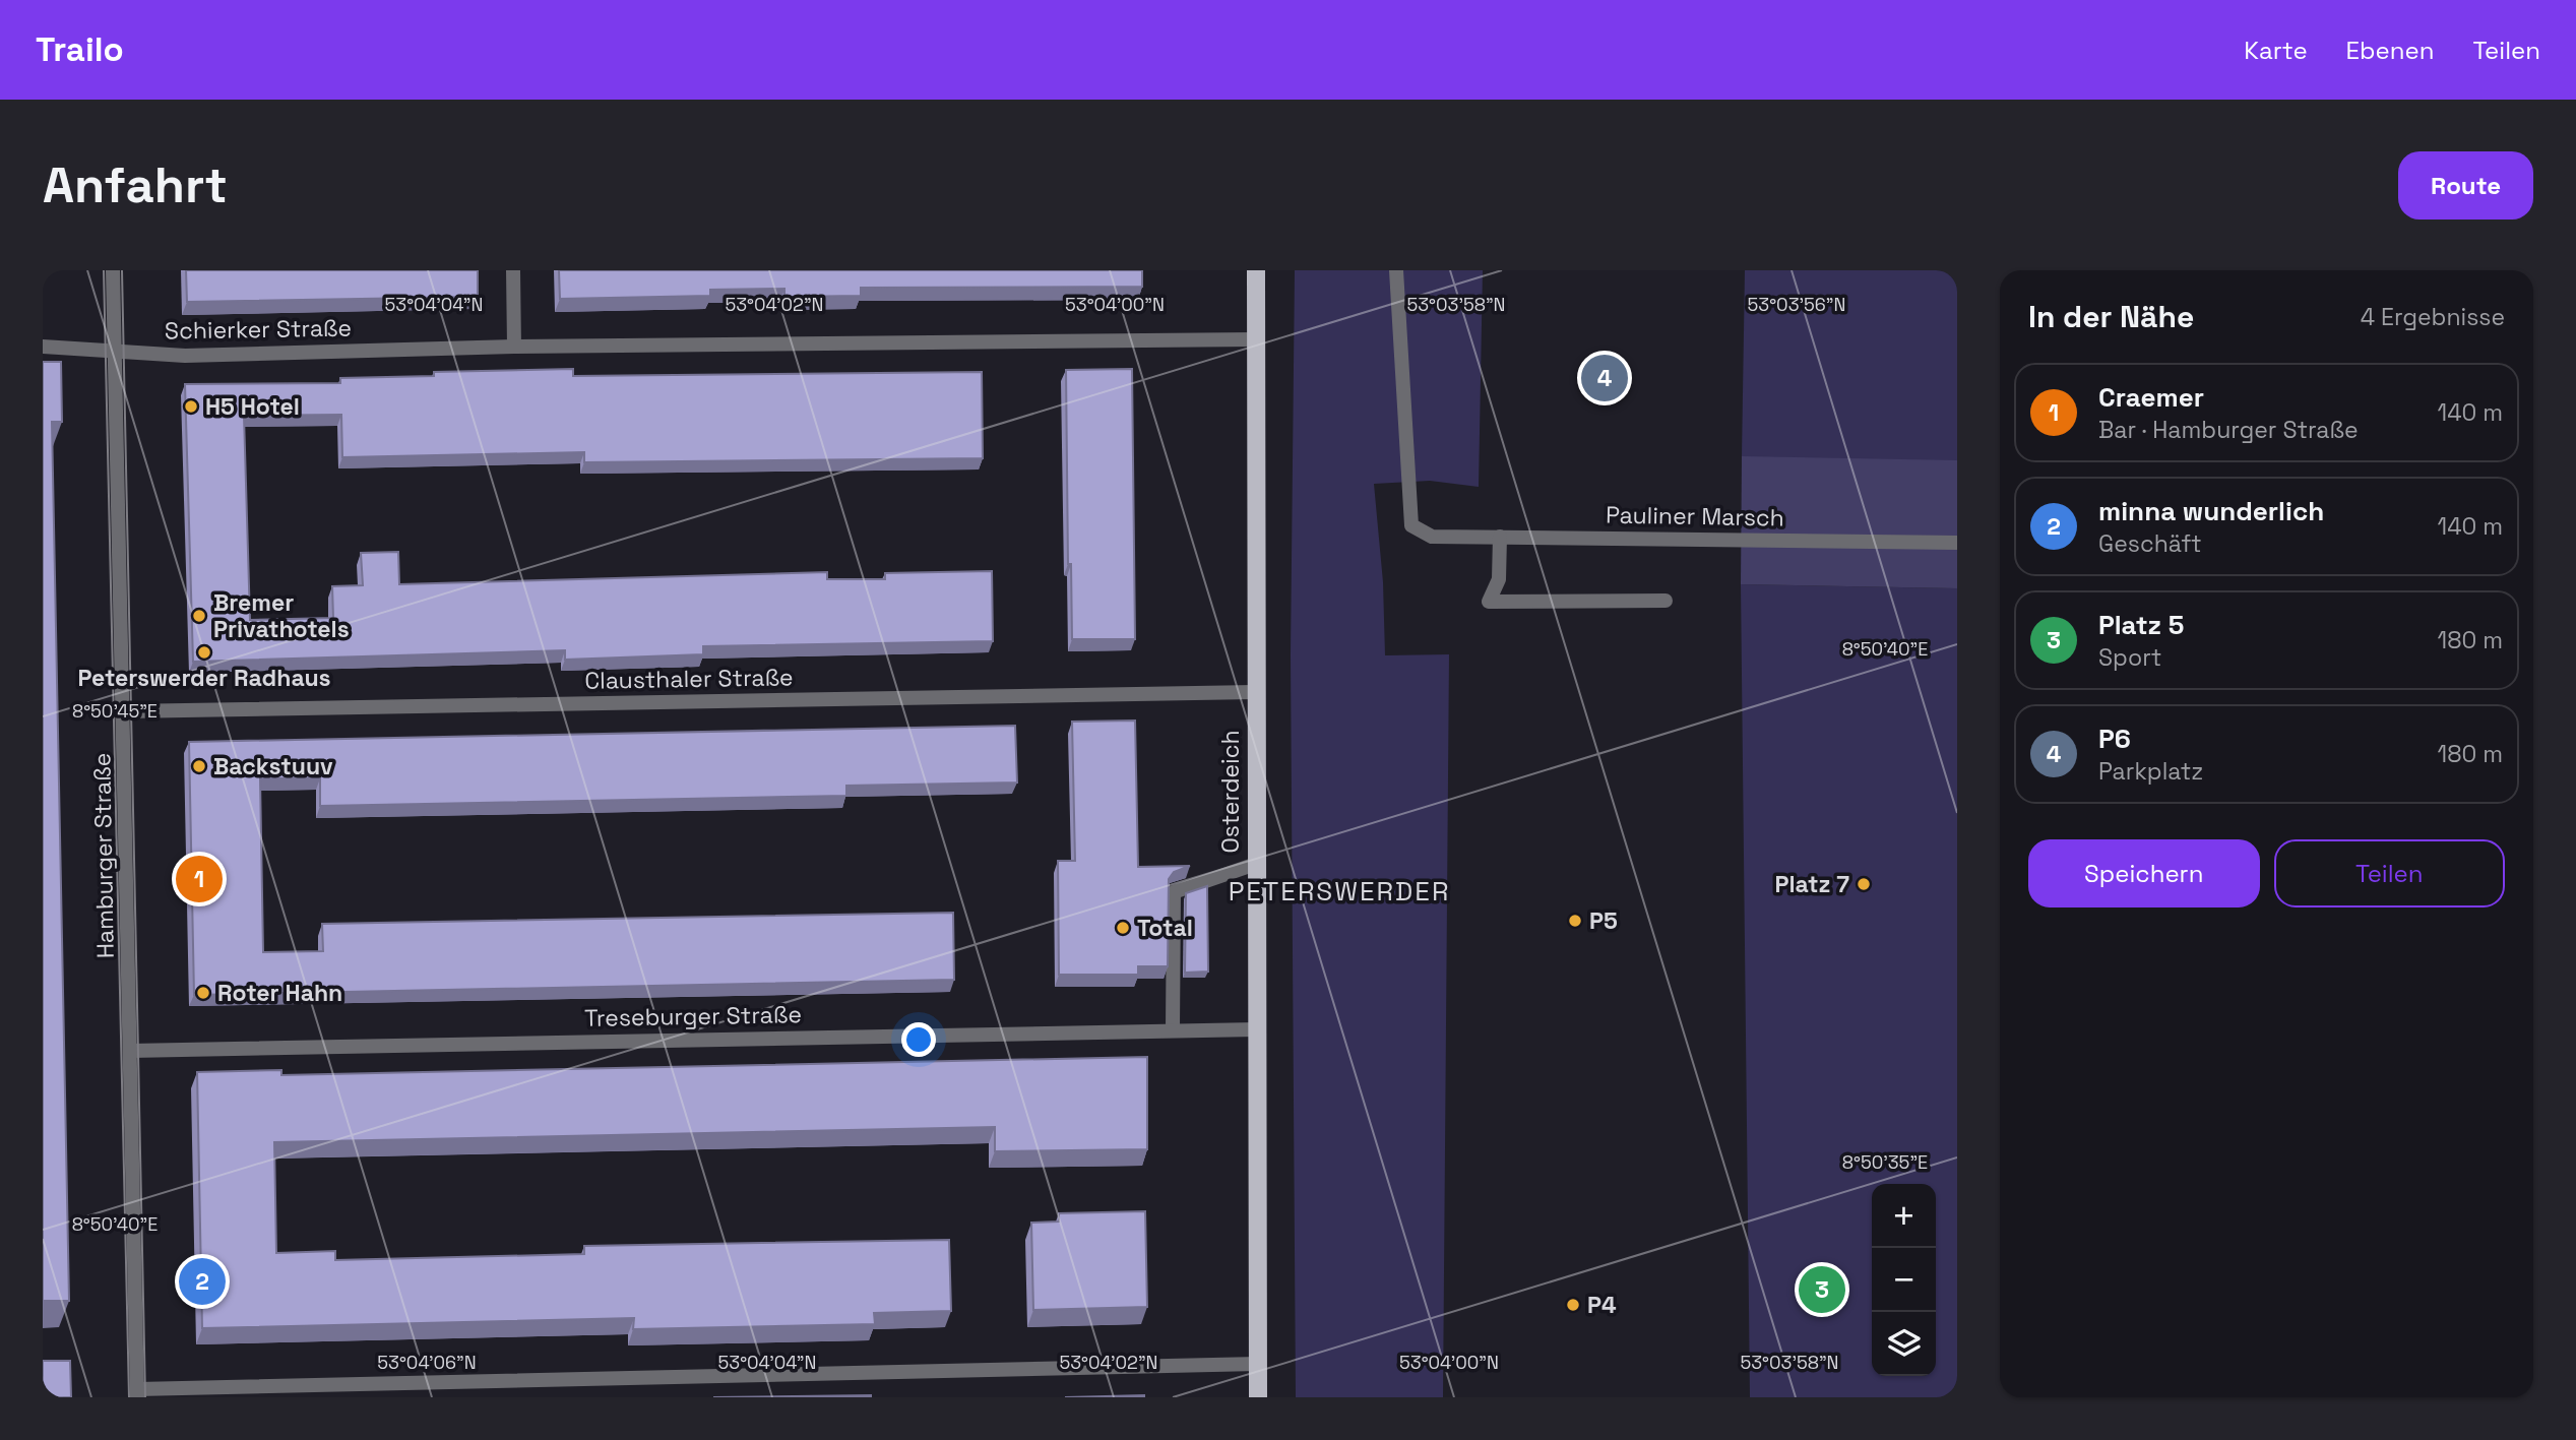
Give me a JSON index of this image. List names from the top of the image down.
{
  "streets": {
    "main road": ["Osterdeich"],
    "street": [
      "Schierker Straße",
      "Pauliner Marsch",
      "Clausthaler Straße",
      "Hamburger Straße",
      "Treseburger Straße"
    ]
  },
  "crossings": [
    ["Schierker Straße", "Osterdeich"],
    ["Schierker Straße", "Hamburger Straße"],
    ["Clausthaler Straße", "Osterdeich"],
    ["Clausthaler Straße", "Hamburger Straße"],
    ["Osterdeich", "Treseburger Straße"],
    ["Hamburger Straße", "Treseburger Straße"]
  ],
  "districts": ["PETERSWERDER"],
  "places": [
    "H5 Hotel",
    "Bremer Privathotels",
    "Peterswerder Radhaus",
    "Backstuuv",
    "Platz 7",
    "P5",
    "Total",
    "Roter Hahn",
    "P4"
  ],
  "page": {
    "header": "Trailo",
    "nav": ["Karte", "Ebenen", "Teilen"],
    "buttons": [
      "Route",
      ["Speichern", "Teilen"]
    ],
    "title": "Anfahrt",
    "heading": ["In der Nähe", "4 Ergebnisse"],
    "pins": [
      "4",
      "1",
      "2",
      "3"
    ],
    "list": [
      {
        "mark": "1",
        "name": "Craemer",
        "note": "Bar · Hamburger Straße",
        "value": "140 m"
      },
      {
        "mark": "2",
        "name": "minna wunderlich",
        "note": "Geschäft",
        "value": "140 m"
      },
      {
        "mark": "3",
        "name": "Platz 5",
        "note": "Sport",
        "value": "180 m"
      },
      {
        "mark": "4",
        "name": "P6",
        "note": "Parkplatz",
        "value": "180 m"
      }
    ],
    "map_buttons": ["+", "−"]
  },
  "coordinates": [
    "53°04'04\"N",
    "53°04'02\"N",
    "53°04'00\"N",
    "53°03'58\"N",
    "53°03'56\"N",
    "8°50'40\"E",
    "8°50'45\"E",
    "8°50'35\"E",
    "53°04'06\"N"
  ]
}
